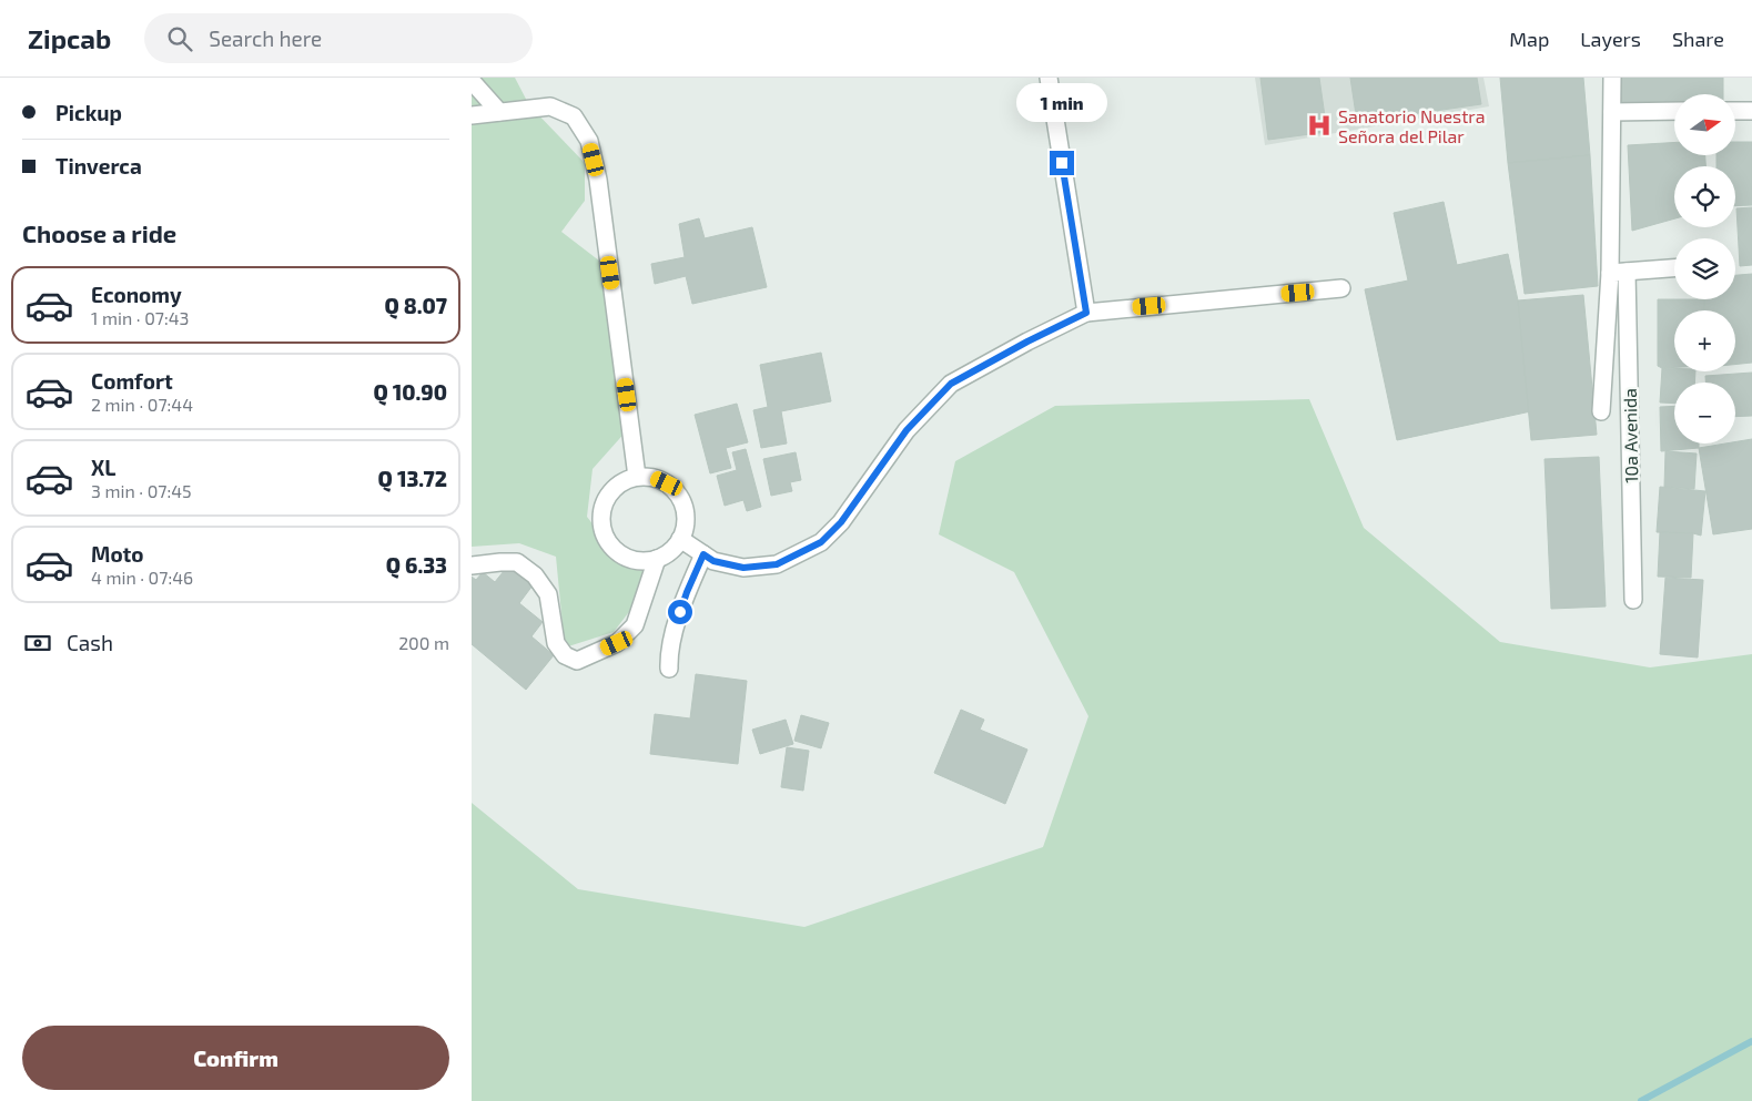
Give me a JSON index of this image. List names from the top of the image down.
{
  "streets": {
    "street": ["10a Avenida"]
  },
  "places": {
    "hospital": ["Sanatorio Nuestra Señora del Pilar"]
  },
  "north": "right",
  "page": {
    "header": "Zipcab",
    "search": "Search here",
    "nav": ["Map", "Layers", "Share"],
    "banner": ["Pickup", "Tinverca"],
    "bubble": "1 min",
    "map_buttons": ["+", "−"],
    "heading": "Choose a ride",
    "list": [
      {
        "name": "Economy",
        "note": "1 min · 07:43",
        "value": "Q 8.07"
      },
      {
        "name": "Comfort",
        "note": "2 min · 07:44",
        "value": "Q 10.90"
      },
      {
        "name": "XL",
        "note": "3 min · 07:45",
        "value": "Q 13.72"
      },
      {
        "name": "Moto",
        "note": "4 min · 07:46",
        "value": "Q 6.33"
      }
    ],
    "pay": ["Cash", "200 m"],
    "buttons": "Confirm"
  }
}
